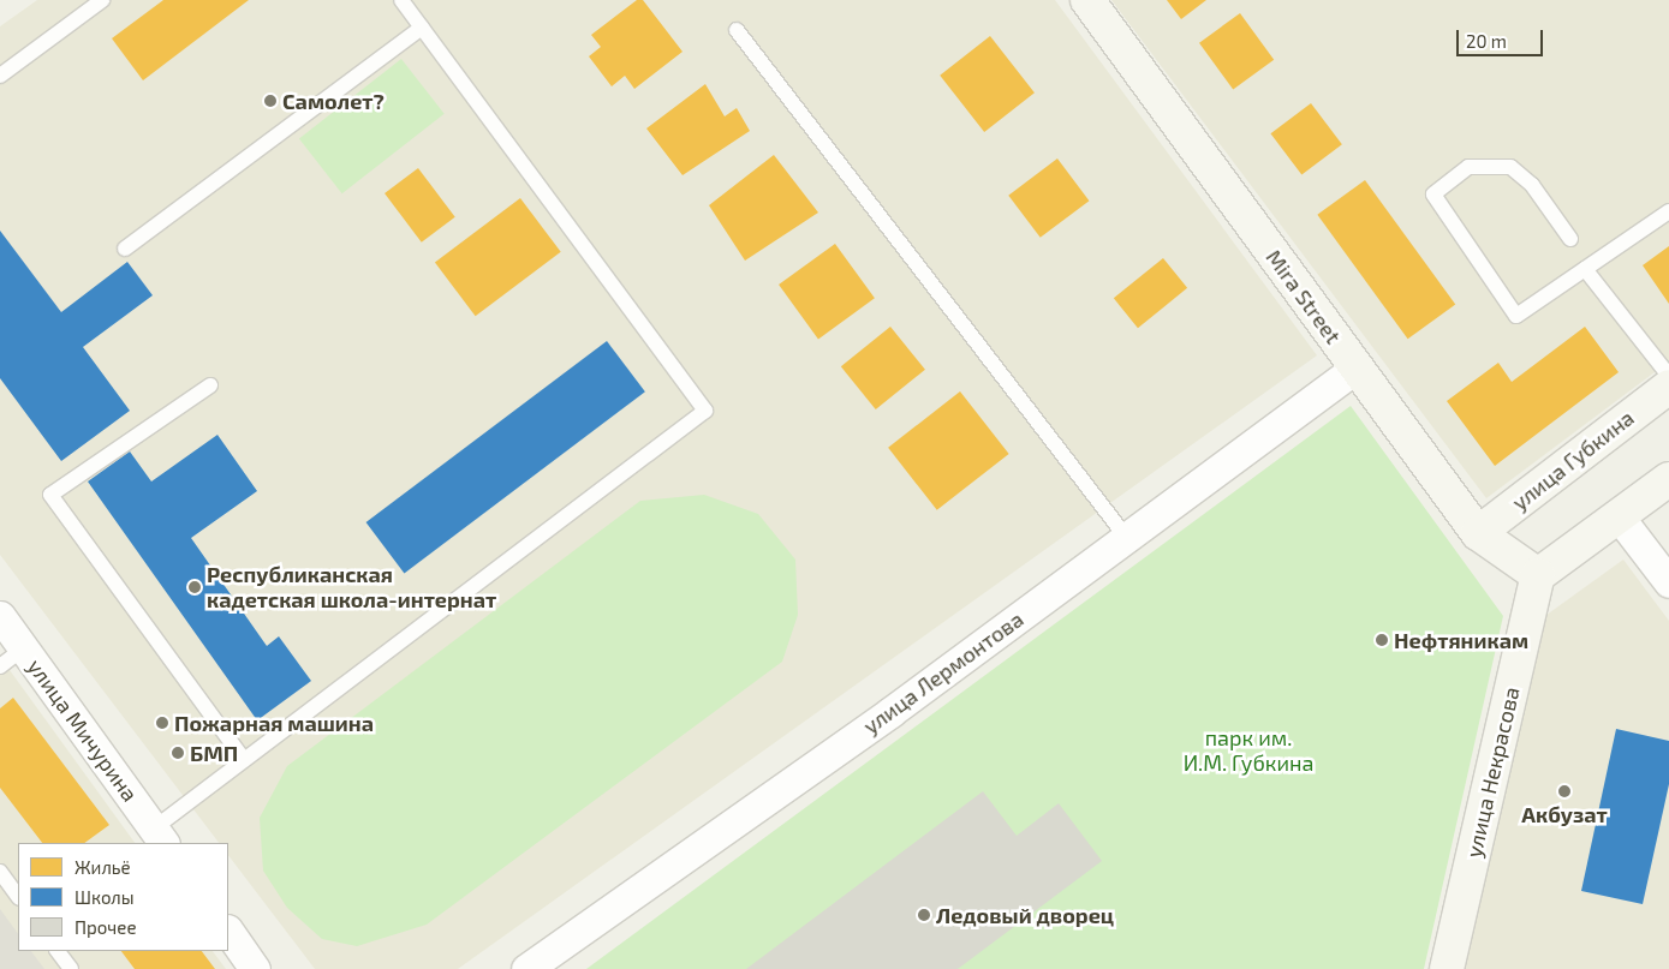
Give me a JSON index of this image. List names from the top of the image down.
{
  "streets": {
    "street": [
      "Mira Street",
      "улица Губкина",
      "улица Лермонтова",
      "улица Мичурина",
      "улица Некрасова"
    ]
  },
  "crossings": [
    ["Mira Street", "улица Губкина"],
    ["Mira Street", "улица Лермонтова"],
    ["Mira Street", "улица Некрасова"]
  ],
  "parks": ["парк им. И.М. Губкина"],
  "places": [
    "Самолет?",
    "Республиканская кадетская школа-интернат",
    "Нефтяникам",
    "Пожарная машина",
    "БМП",
    "Акбузат",
    "Ледовый дворец"
  ],
  "legend": ["Жильё", "Школы", "Прочее"],
  "scale_bar": "20 m"
}
